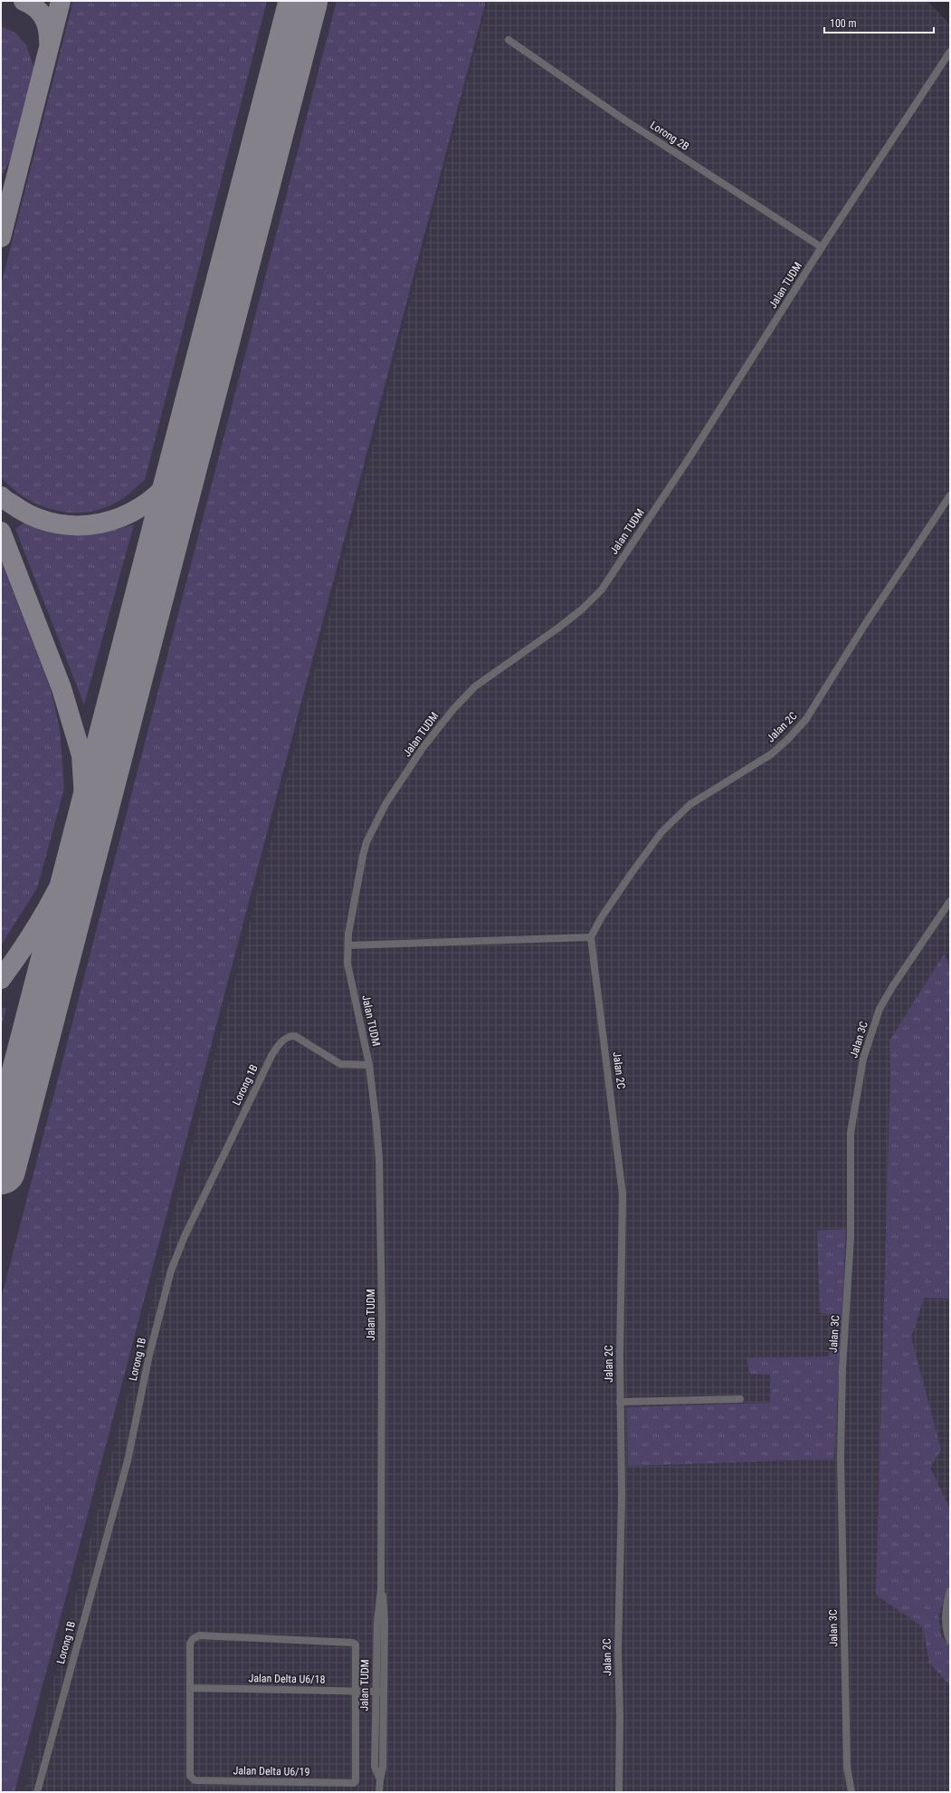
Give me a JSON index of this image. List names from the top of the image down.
{
  "streets": {
    "street": [
      "Lorong 2B",
      "Jalan TUDM",
      "Jalan 2C",
      "Jalan 3C",
      "Lorong 1B",
      "Jalan Delta U6/18",
      "Jalan Delta U6/19"
    ]
  },
  "crossings": [
    ["Lorong 2B", "Jalan TUDM"],
    ["Jalan TUDM", "Lorong 1B"],
    ["Jalan TUDM", "Jalan Delta U6/18"],
    ["Jalan Delta U6/18", "Jalan Delta U6/19"]
  ],
  "scale_bar": "100 m"
}
